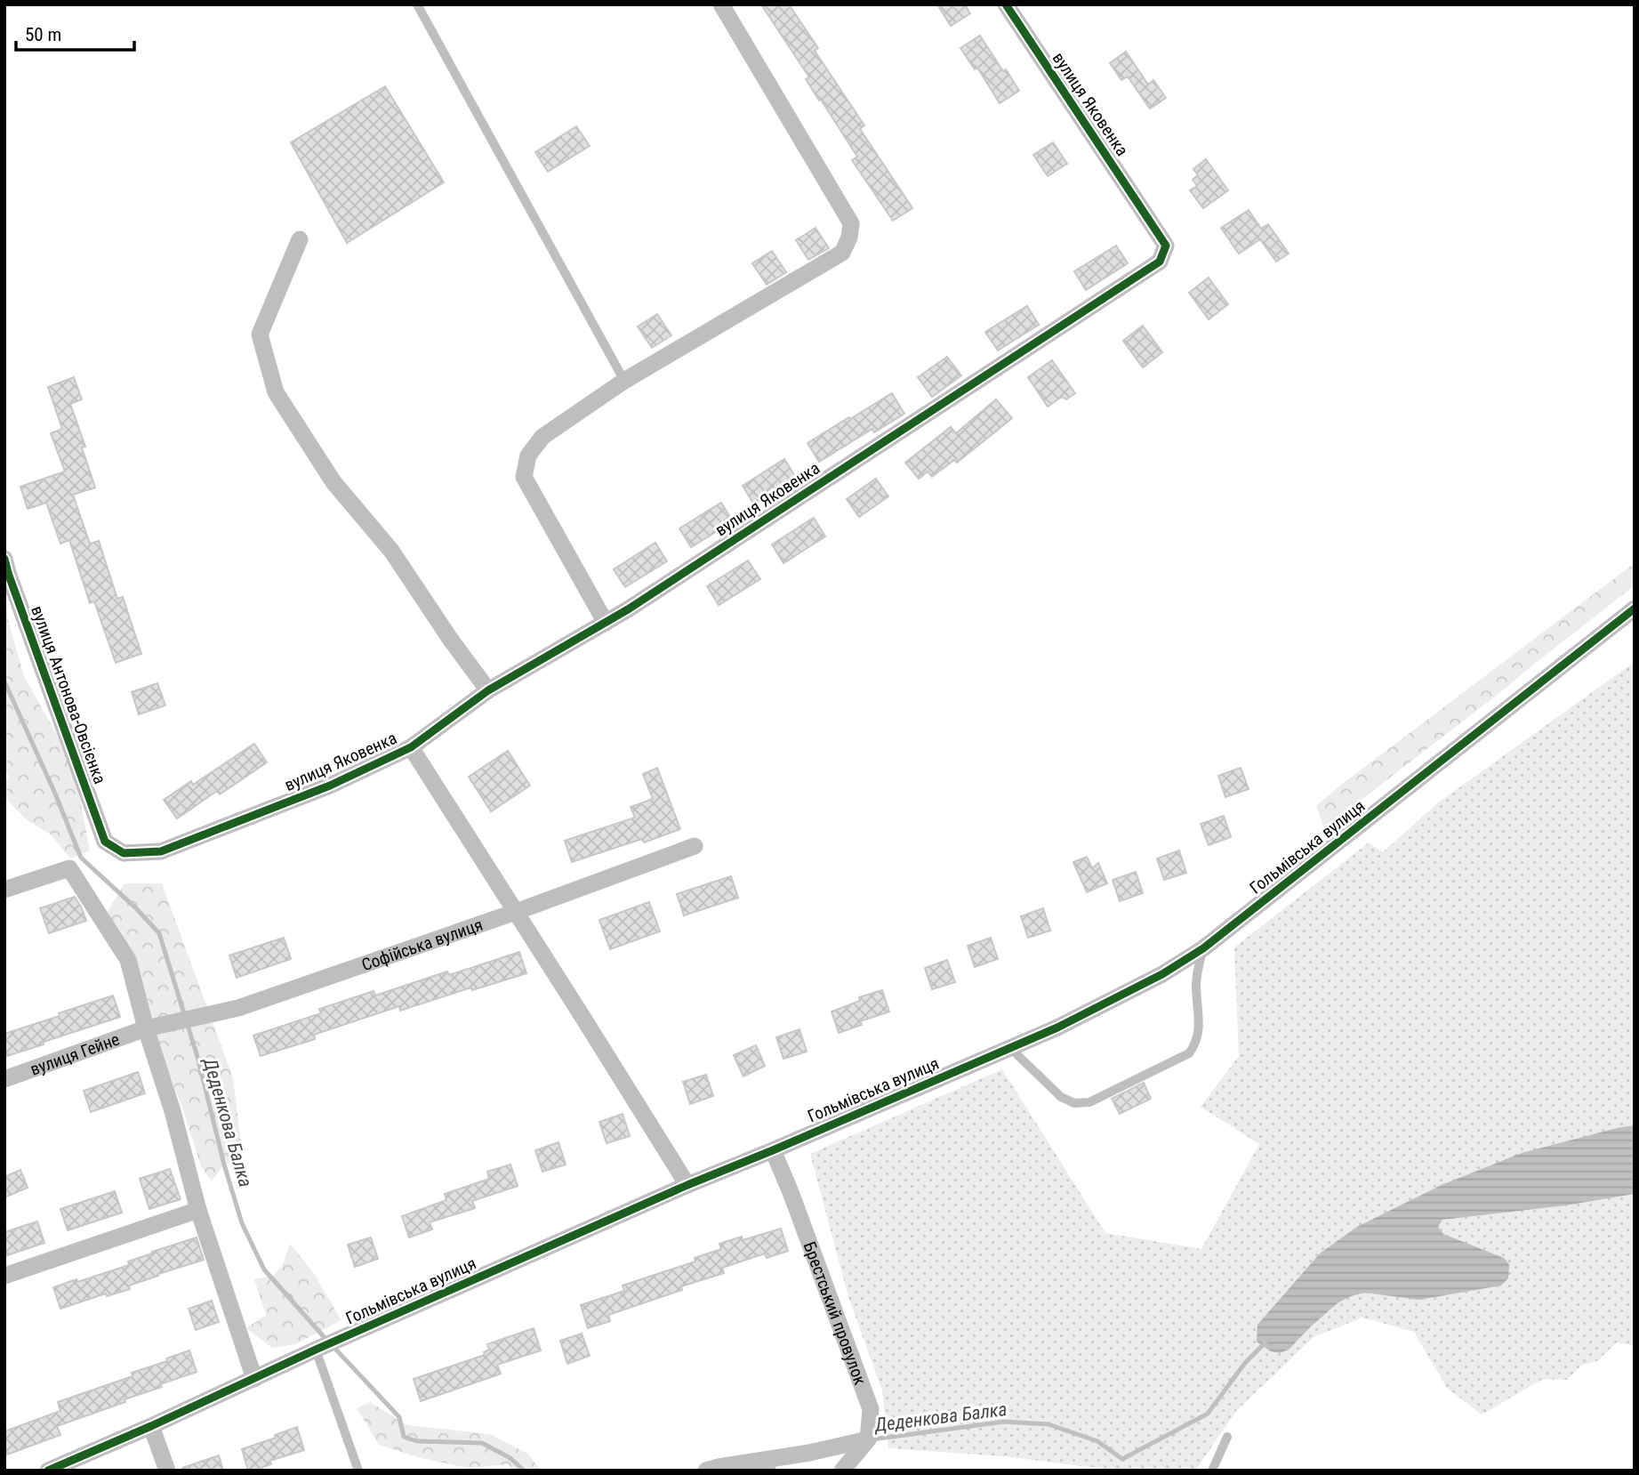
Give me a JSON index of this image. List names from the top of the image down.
{
  "streets": {
    "street": [
      "вулиця Яковенка",
      "вулиця Антонова-Овсієнка",
      "Гольмівська вулиця",
      "Софійська вулиця",
      "вулиця Гейне",
      "Брестський провулок"
    ]
  },
  "crossings": [
    ["вулиця Яковенка", "вулиця Антонова-Овсієнка"],
    ["Гольмівська вулиця", "Брестський провулок"],
    ["Софійська вулиця", "вулиця Гейне"]
  ],
  "water": ["Деденкова Балка"],
  "scale_bar": "50 m"
}
